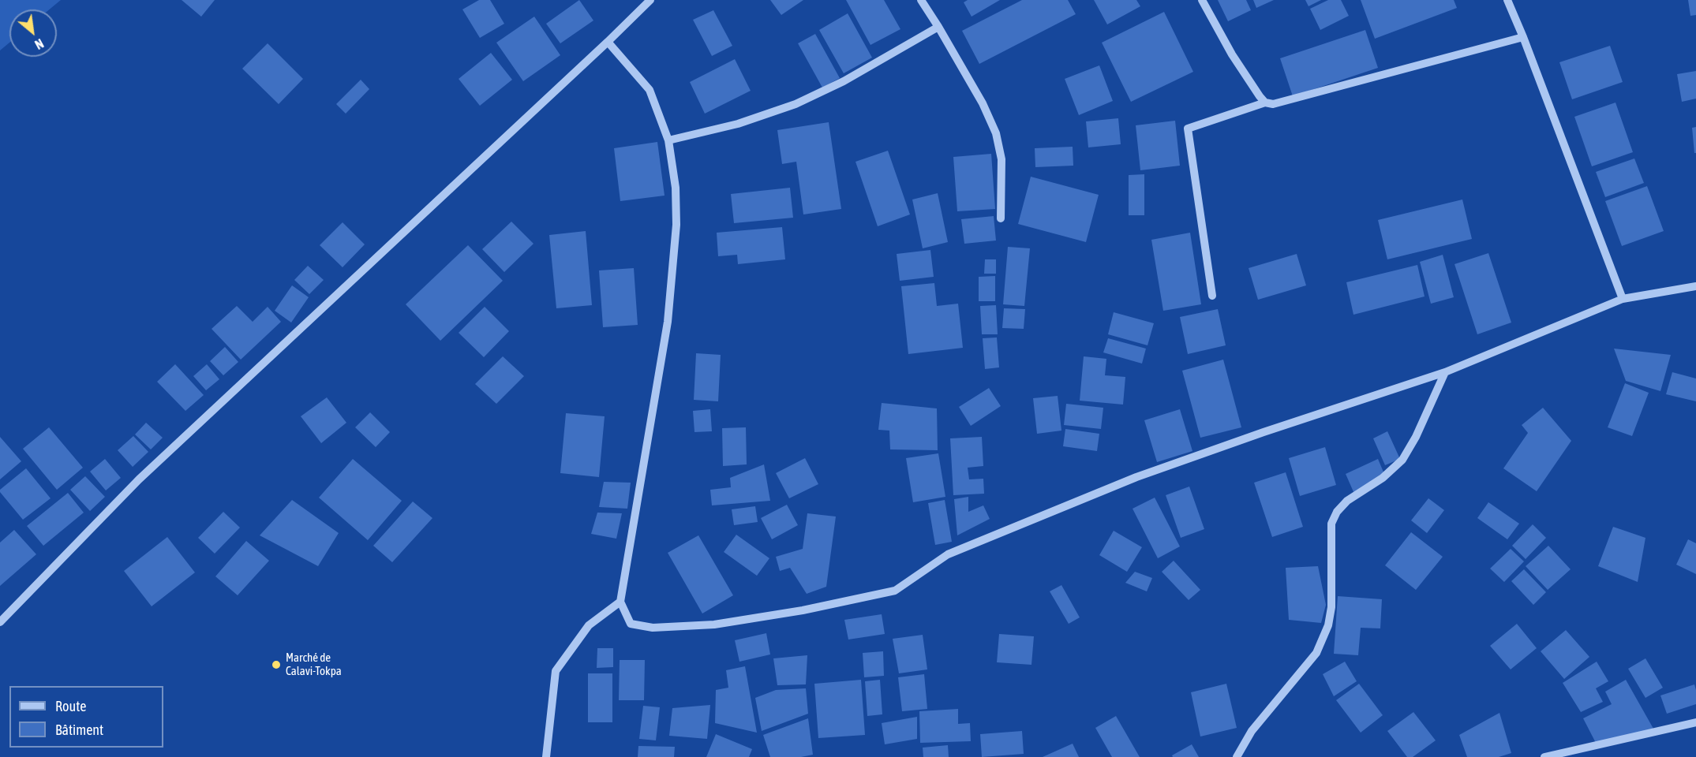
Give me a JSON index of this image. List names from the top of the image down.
{
  "places": ["Marché de Calavi-Tokpa"],
  "legend": ["Route", "Bâtiment"],
  "north": "bottom right"
}
